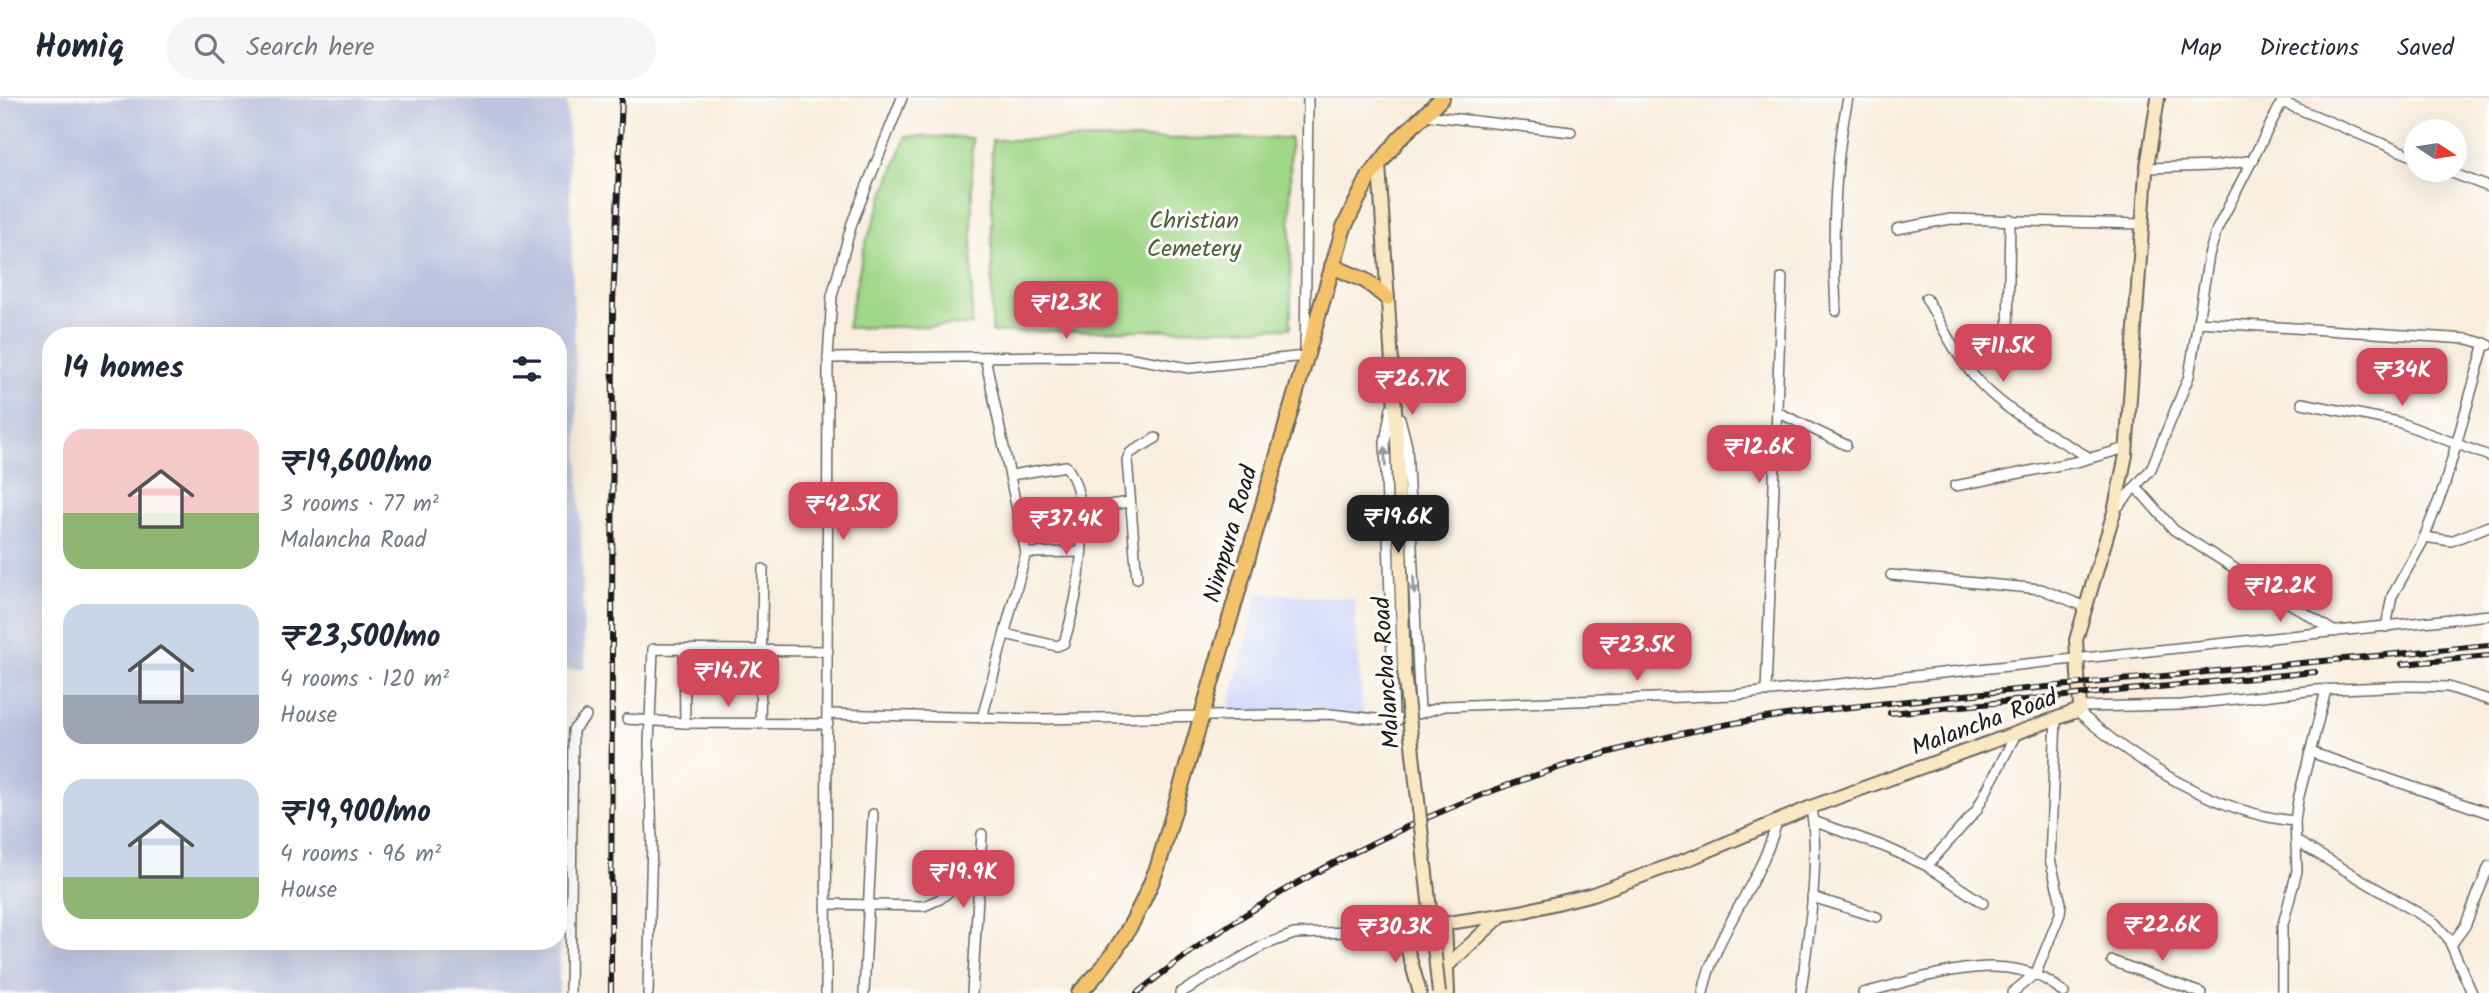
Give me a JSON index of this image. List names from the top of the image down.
{
  "streets": {
    "main road": ["Nimpura Road"],
    "street": ["Malancha Road"]
  },
  "crossings": [
    ["Nimpura Road", "Malancha Road"]
  ],
  "parks": ["Christian Cemetery"],
  "north": "right",
  "page": {
    "header": "Homiq",
    "search": "Search here",
    "nav": ["Map", "Directions", "Saved"],
    "price": [
      "₹12.3K",
      "₹11.5K",
      "₹34K",
      "₹26.7K",
      "₹12.6K",
      "₹42.5K",
      "₹19.6K",
      "₹37.4K",
      "₹12.2K",
      "₹23.5K",
      "₹14.7K",
      "₹19.9K",
      "₹22.6K",
      "₹30.3K"
    ],
    "heading": "14 homes",
    "list": [
      {
        "name": "₹19,600/mo",
        "note": "3 rooms · 77 m² · Malancha Road"
      },
      {
        "name": "₹23,500/mo",
        "note": "4 rooms · 120 m² · House"
      },
      {
        "name": "₹19,900/mo",
        "note": "4 rooms · 96 m² · House"
      }
    ]
  }
}
